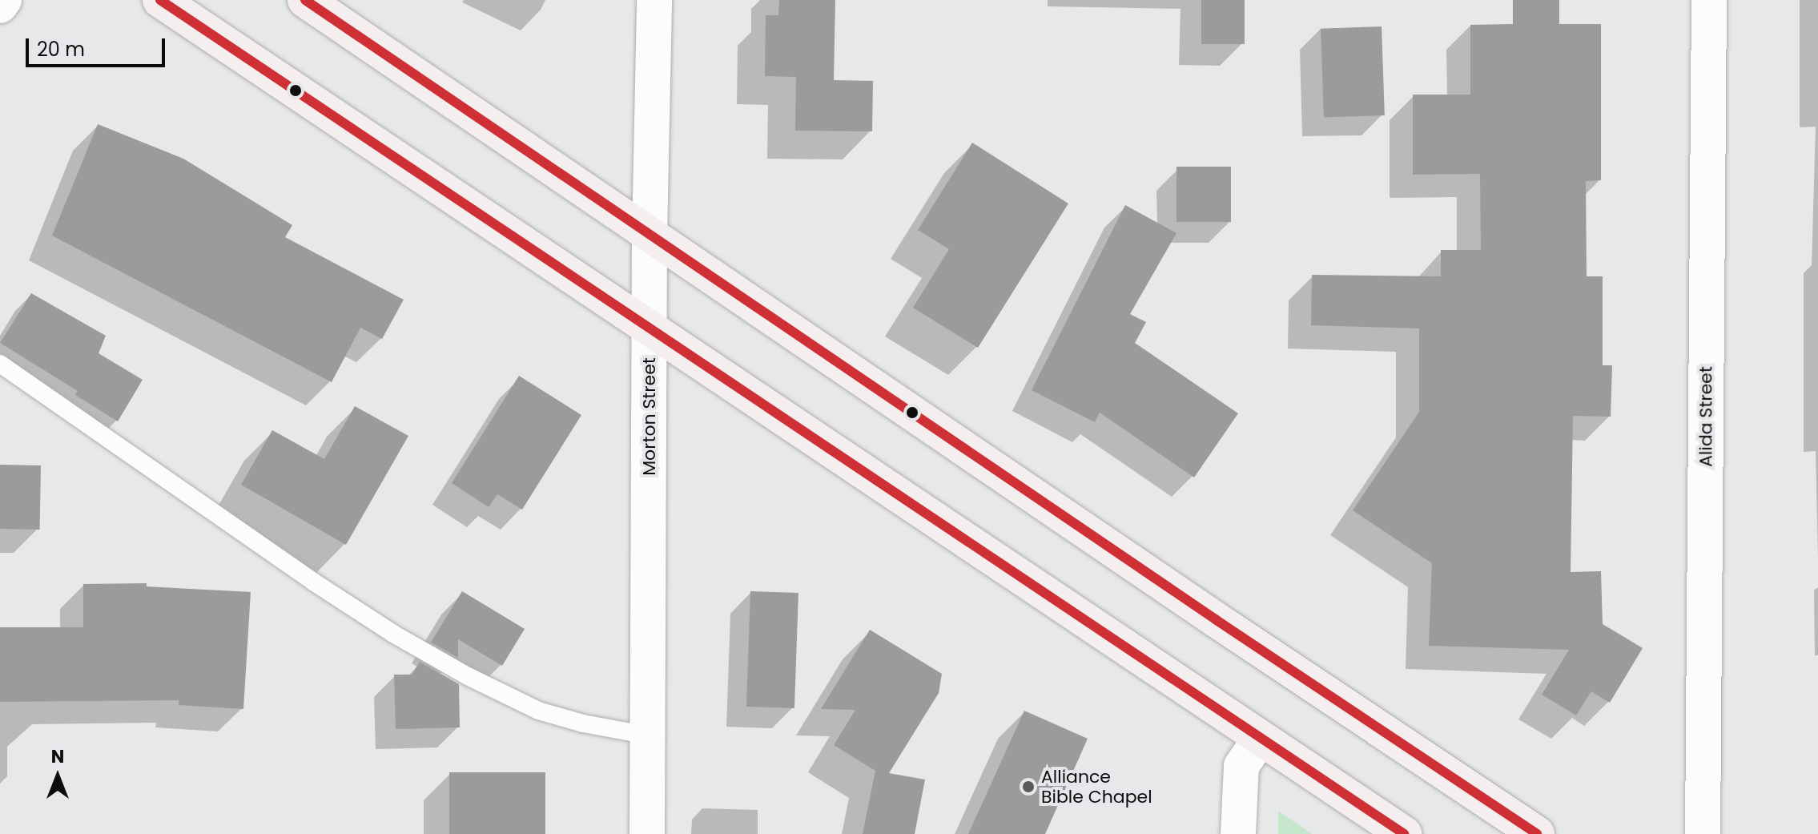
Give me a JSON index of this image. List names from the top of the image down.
{
  "streets": {
    "street": ["Morton Street", "Alida Street"]
  },
  "places": ["Alliance Bible Chapel"],
  "scale_bar": "20 m",
  "north": "top"
}
